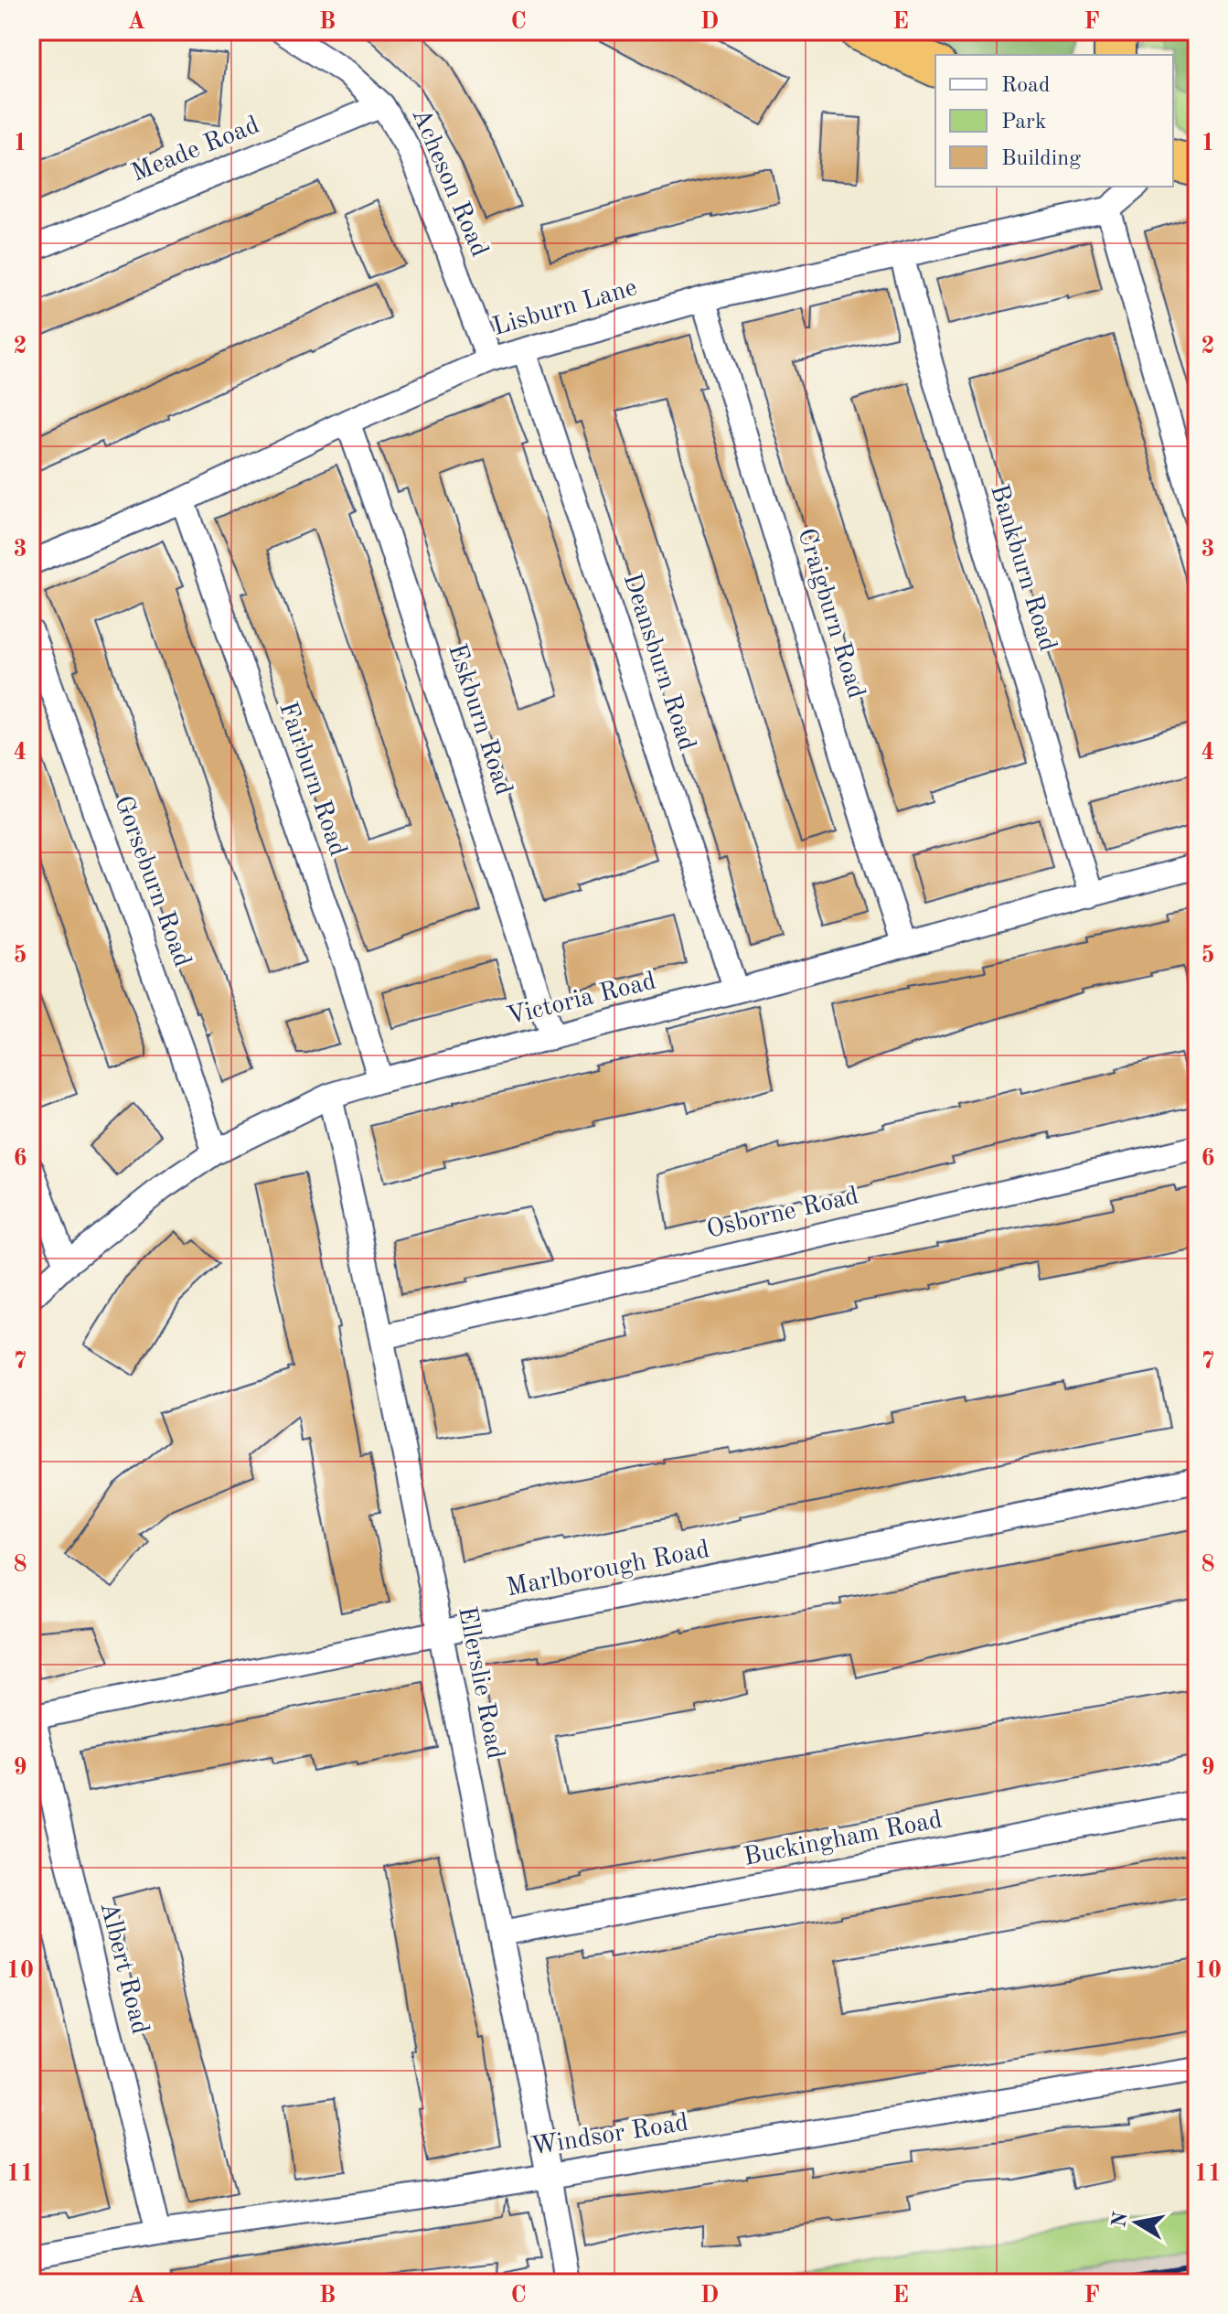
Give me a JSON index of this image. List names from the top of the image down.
{
  "streets": {
    "street": [
      "Meade Road",
      "Acheson Road",
      "Lisburn Lane",
      "Bankburn Road",
      "Craigburn Road",
      "Deansburn Road",
      "Eskburn Road",
      "Fairburn Road",
      "Gorseburn Road",
      "Victoria Road",
      "Osborne Road",
      "Marlborough Road",
      "Ellerslie Road",
      "Buckingham Road",
      "Albert Road",
      "Windsor Road"
    ]
  },
  "crossings": [
    ["Meade Road", "Acheson Road"],
    ["Acheson Road", "Lisburn Lane"],
    ["Lisburn Lane", "Bankburn Road"],
    ["Lisburn Lane", "Craigburn Road"],
    ["Lisburn Lane", "Deansburn Road"],
    ["Lisburn Lane", "Eskburn Road"],
    ["Lisburn Lane", "Fairburn Road"],
    ["Bankburn Road", "Victoria Road"],
    ["Craigburn Road", "Victoria Road"],
    ["Deansburn Road", "Victoria Road"],
    ["Eskburn Road", "Victoria Road"],
    ["Fairburn Road", "Victoria Road"],
    ["Gorseburn Road", "Victoria Road"],
    ["Victoria Road", "Ellerslie Road"],
    ["Osborne Road", "Ellerslie Road"],
    ["Marlborough Road", "Ellerslie Road"],
    ["Marlborough Road", "Albert Road"],
    ["Ellerslie Road", "Buckingham Road"],
    ["Ellerslie Road", "Windsor Road"],
    ["Albert Road", "Windsor Road"]
  ],
  "legend": ["Road", "Park", "Building"],
  "north": "left",
  "grid": {
    "columns": [
      "A",
      "B",
      "C",
      "D",
      "E",
      "F"
    ],
    "rows": [
      "1",
      "2",
      "3",
      "4",
      "5",
      "6",
      "7",
      "8",
      "9",
      "10",
      "11"
    ]
  }
}
